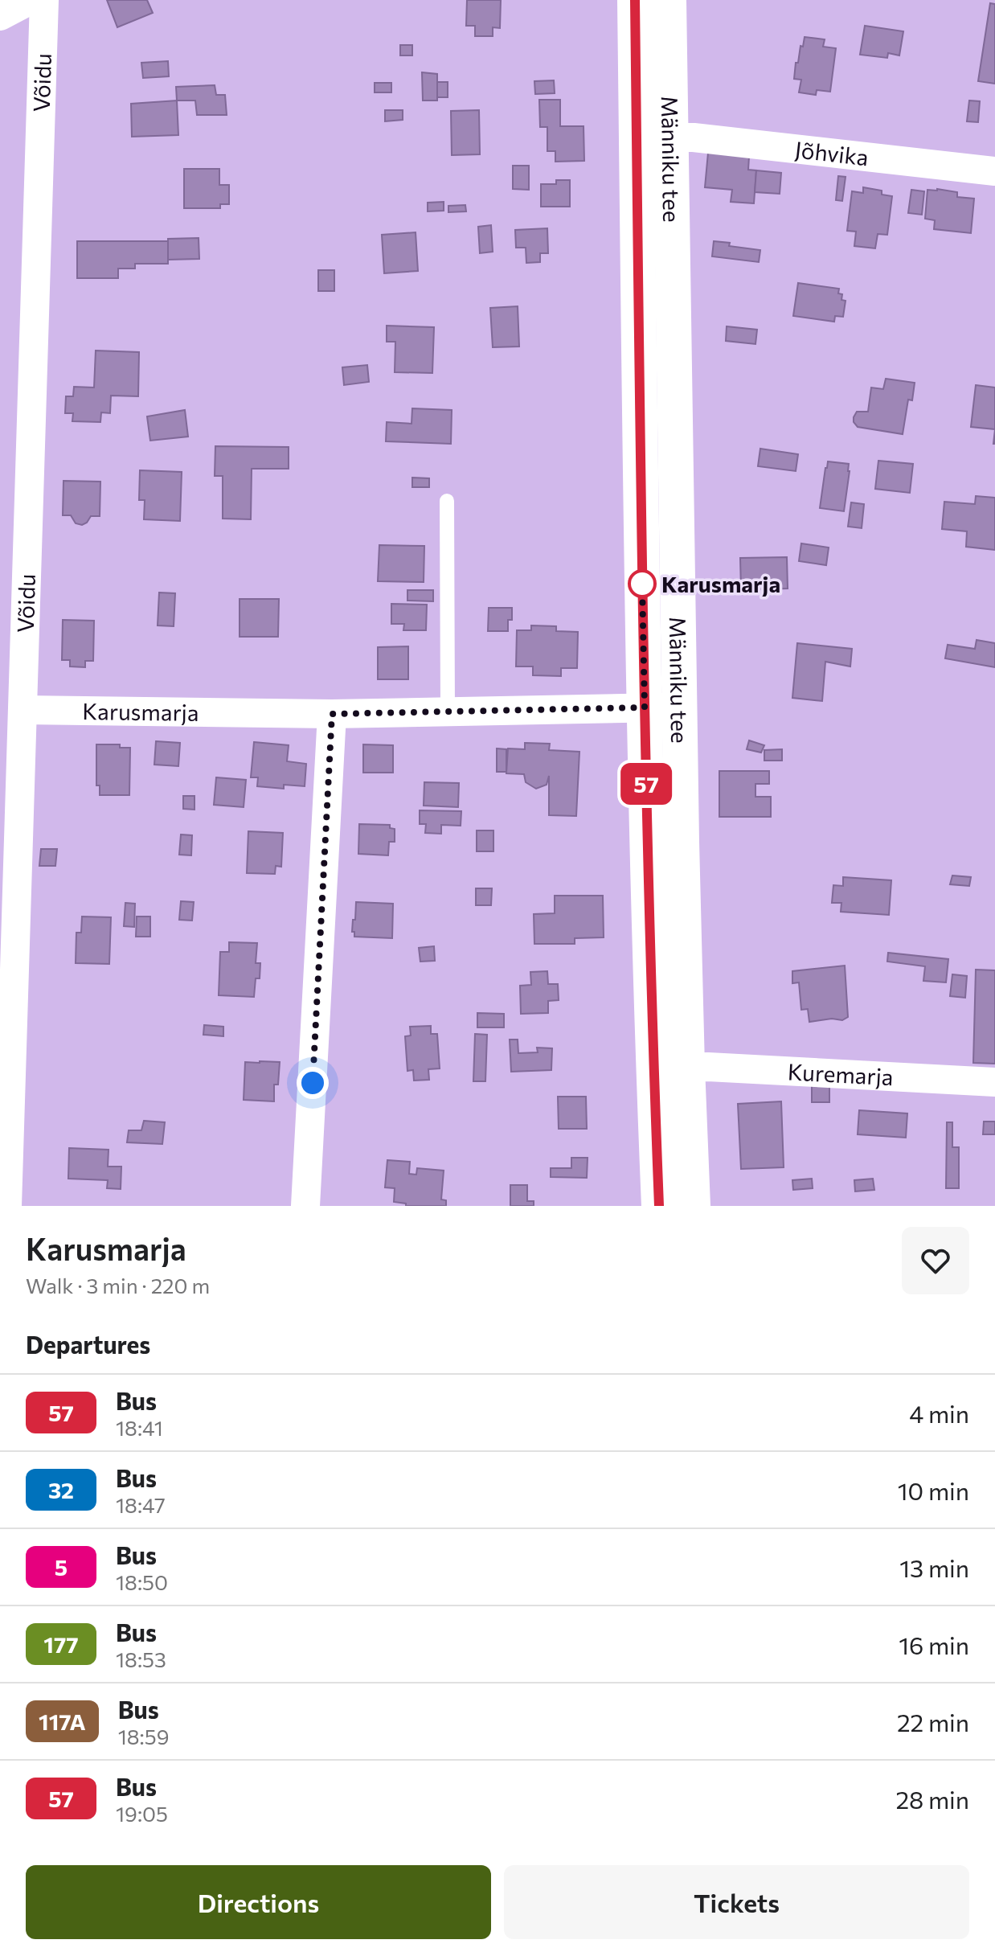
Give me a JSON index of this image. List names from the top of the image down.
{
  "streets": {
    "street": [
      "Võidu",
      "Jõhvika",
      "Männiku tee",
      "Karusmarja",
      "Kuremarja"
    ]
  },
  "crossings": [
    ["Võidu", "Karusmarja"],
    ["Jõhvika", "Männiku tee"],
    ["Männiku tee", "Karusmarja"],
    ["Männiku tee", "Kuremarja"]
  ],
  "places": ["Karusmarja"],
  "lines": ["bus line 57"],
  "page": {
    "on_map": "57",
    "heading": [
      ["Karusmarja", "Walk · 3 min · 220 m"],
      "Departures"
    ],
    "list": [
      {
        "mark": "57",
        "name": "Bus",
        "note": "18:41",
        "value": "4 min"
      },
      {
        "mark": "32",
        "name": "Bus",
        "note": "18:47",
        "value": "10 min"
      },
      {
        "mark": "5",
        "name": "Bus",
        "note": "18:50",
        "value": "13 min"
      },
      {
        "mark": "177",
        "name": "Bus",
        "note": "18:53",
        "value": "16 min"
      },
      {
        "mark": "117A",
        "name": "Bus",
        "note": "18:59",
        "value": "22 min"
      },
      {
        "mark": "57",
        "name": "Bus",
        "note": "19:05",
        "value": "28 min"
      }
    ],
    "buttons": ["Directions", "Tickets"]
  }
}
